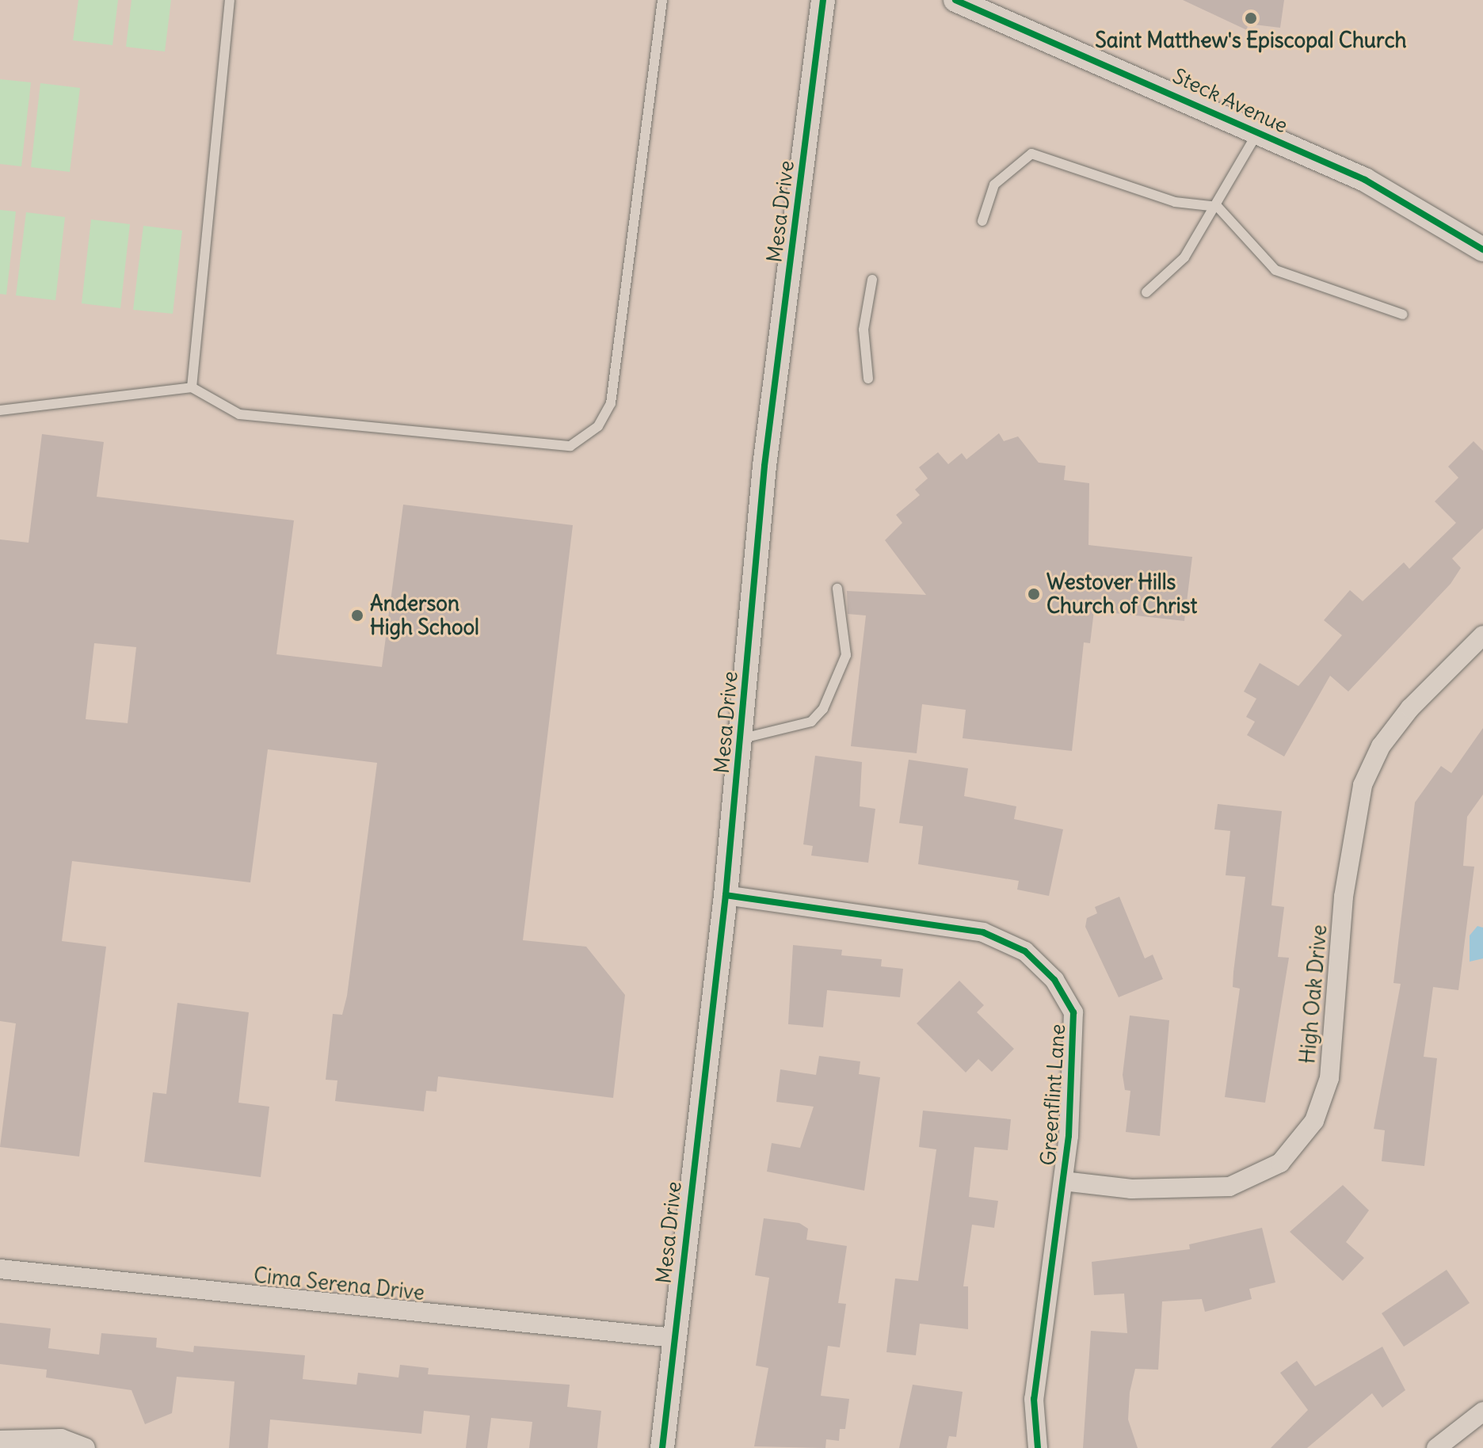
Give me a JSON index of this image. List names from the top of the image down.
{
  "streets": {
    "street": [
      "Steck Avenue",
      "Mesa Drive",
      "High Oak Drive",
      "Greenflint Lane",
      "Cima Serena Drive"
    ]
  },
  "crossings": [
    ["Mesa Drive", "Greenflint Lane"],
    ["Mesa Drive", "Cima Serena Drive"],
    ["High Oak Drive", "Greenflint Lane"]
  ],
  "places": ["Saint Matthew's Episcopal Church", "Westover Hills Church of Christ", "Anderson High School"]
}
